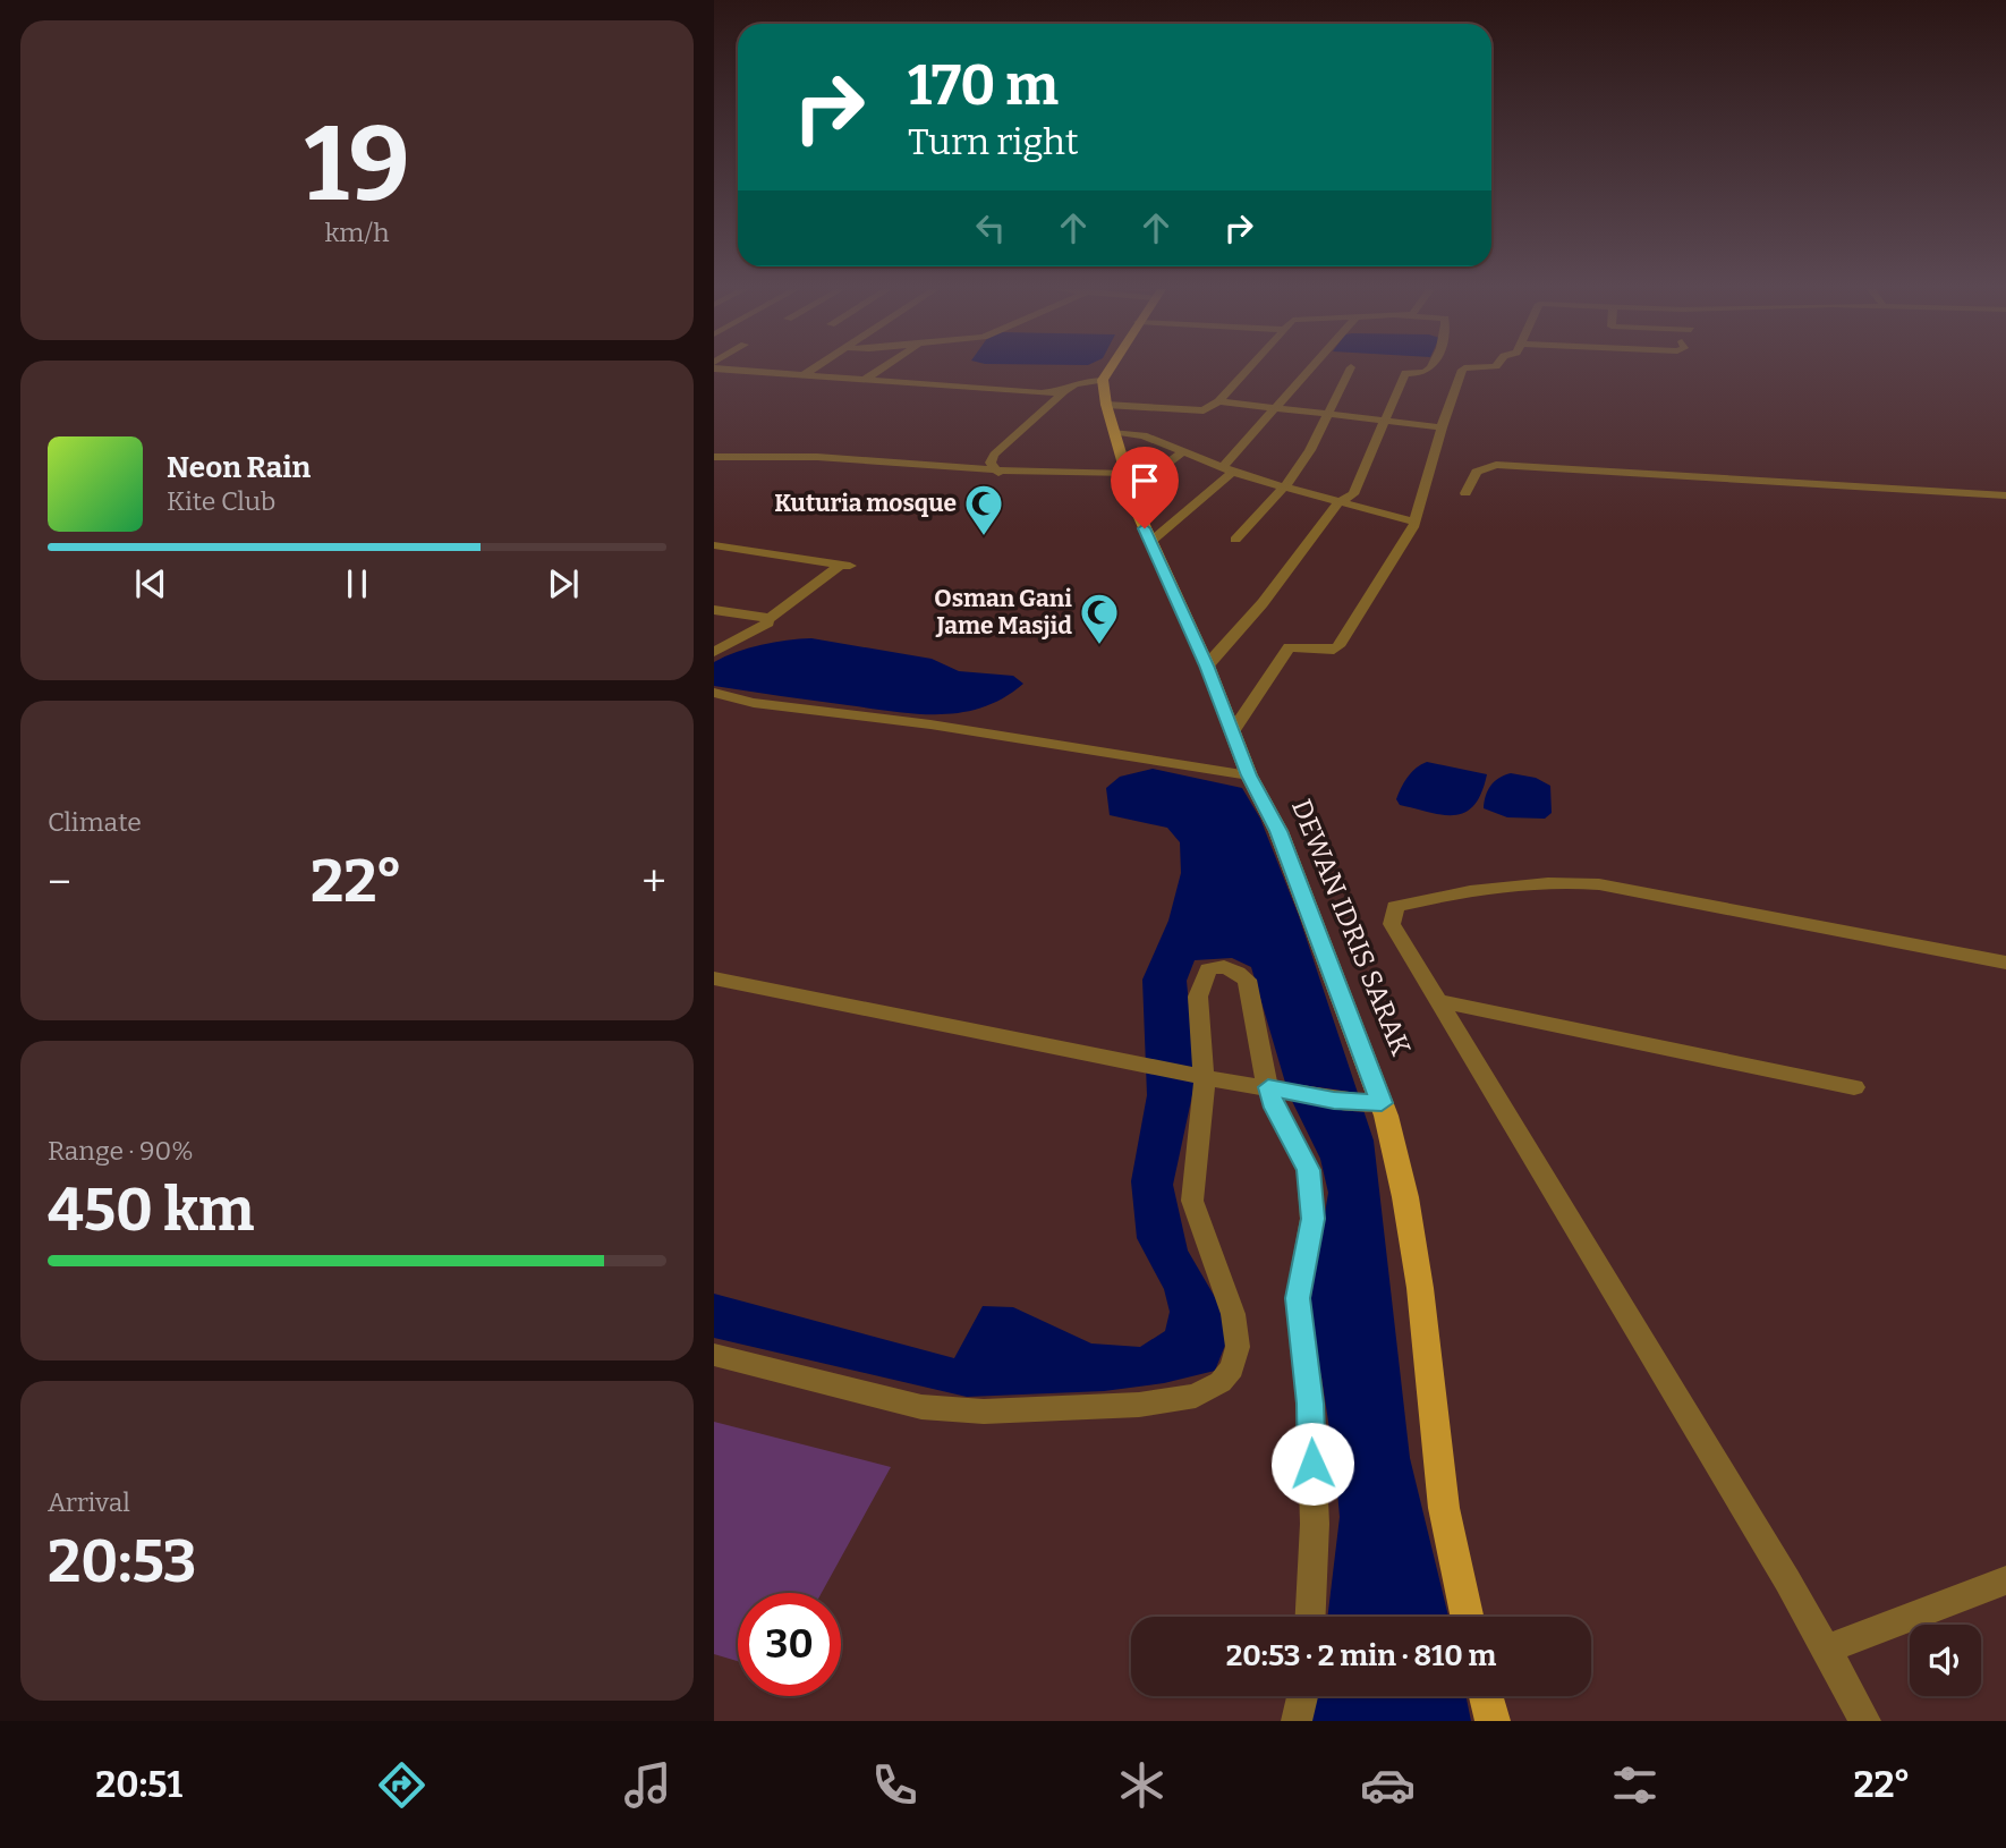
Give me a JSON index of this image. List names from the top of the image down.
{
  "streets": {
    "main road": ["DEWAN IDRIS SARAK"]
  },
  "places": {
    "mosque": ["Kuturia mosque", "Osman Gani Jame Masjid"]
  },
  "page": {
    "tile": [
      ["19", "km/h"],
      "Climate",
      ["Range · 90%", "450 km"],
      ["Arrival", "20:53"]
    ],
    "turn": ["170 m", "Turn right"],
    "song": ["Neon Rain", "Kite Club"],
    "heat": ["−", "22°", "+"],
    "limit": "30",
    "trip": "20:53 · 2 min · 810 m",
    "tabs": ["20:51", "22°"]
  }
}
